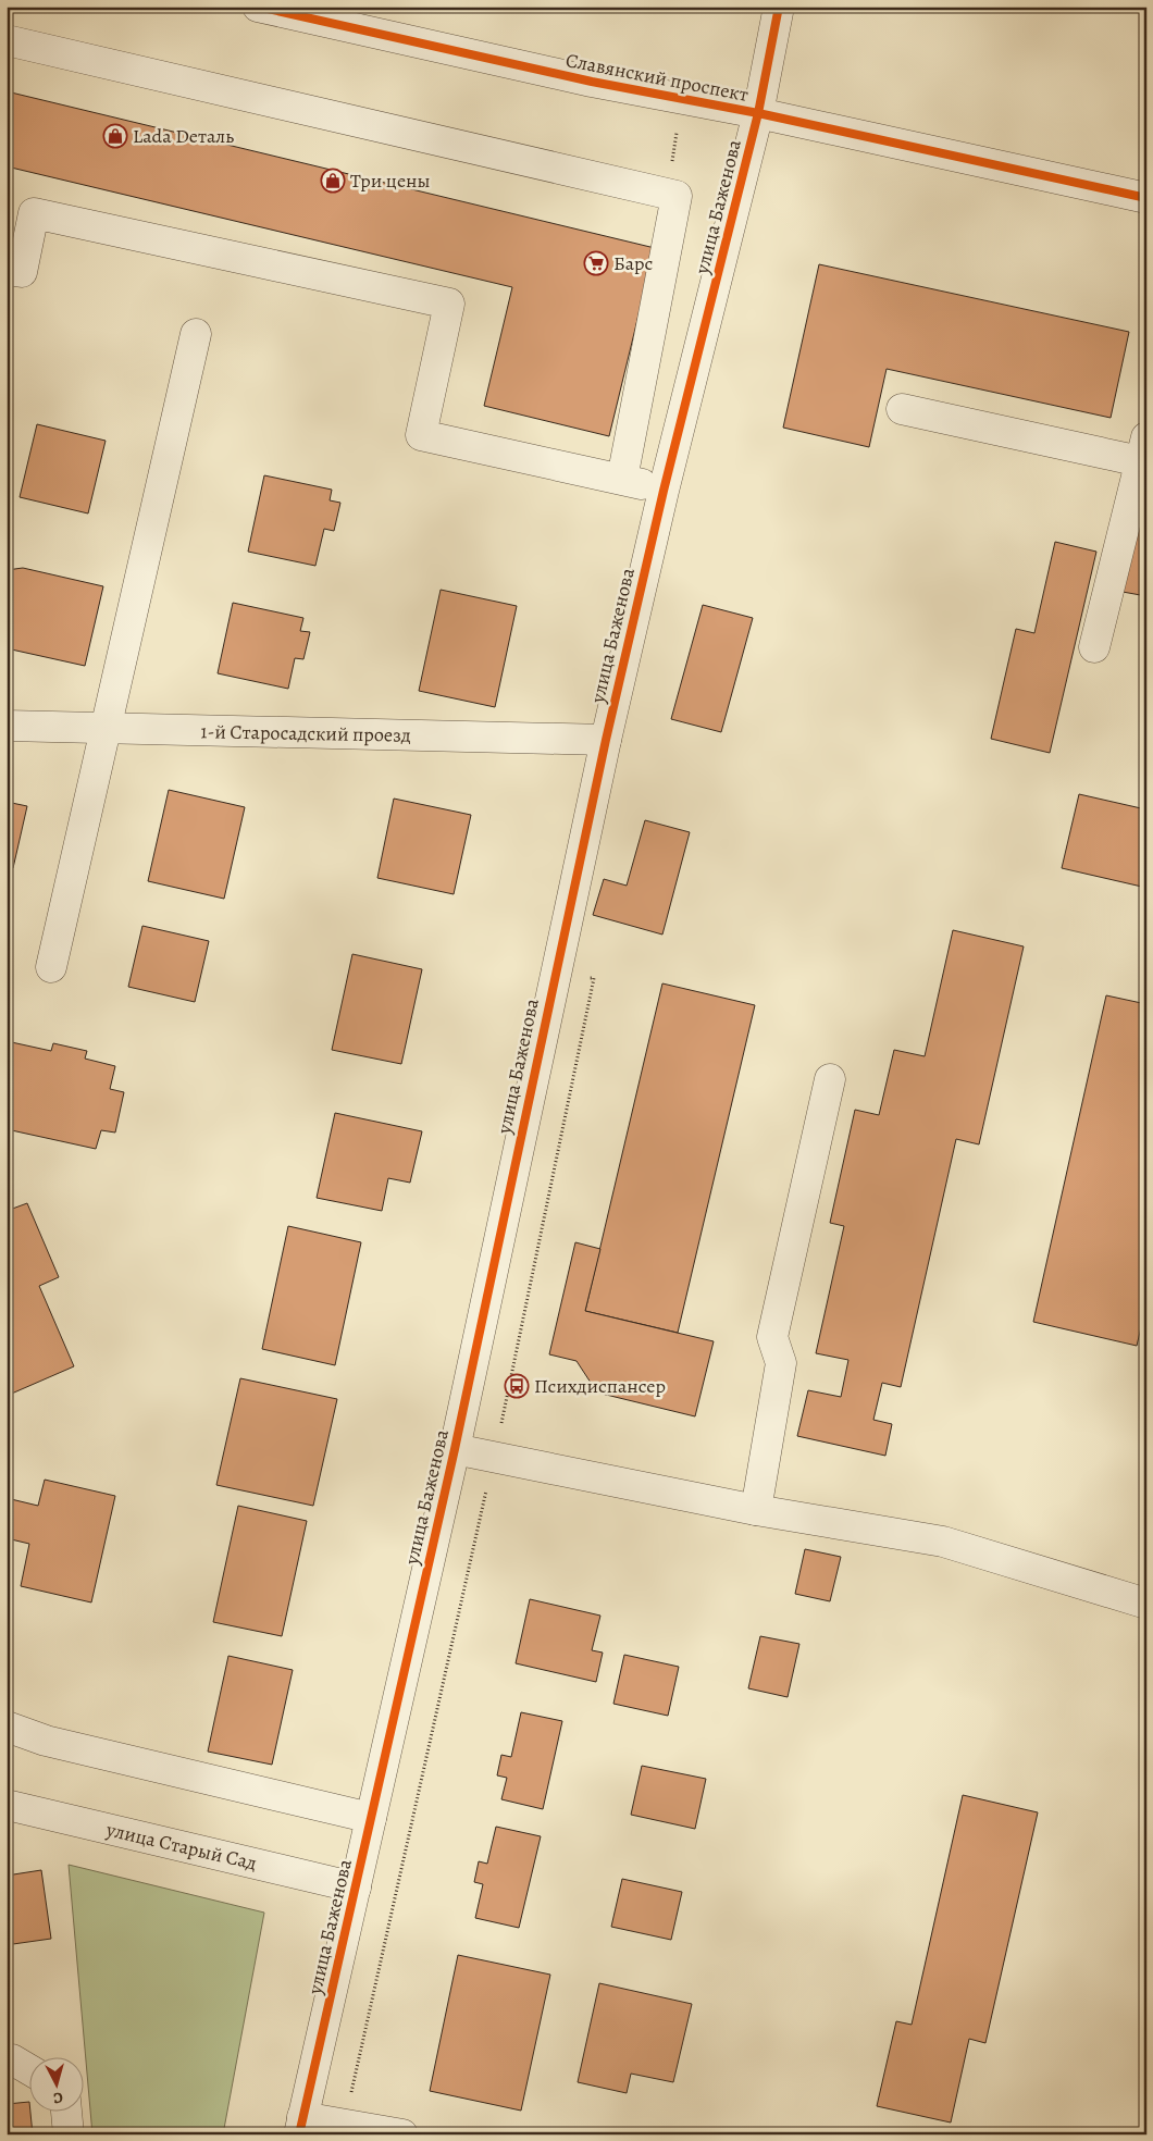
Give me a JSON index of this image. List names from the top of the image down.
{
  "streets": {
    "street": [
      "Славянский проспект",
      "улица Баженова",
      "1-й Старосадский проезд",
      "улица Старый Сад"
    ]
  },
  "crossings": [
    ["Славянский проспект", "улица Баженова"],
    ["улица Баженова", "1-й Старосадский проезд"],
    ["улица Баженова", "улица Старый Сад"]
  ],
  "places": {
    "shop": ["Lada Dеталь", "Три цены"],
    "supermarket": ["Барс"],
    "bus stop": ["Психдиспансер"]
  },
  "north": "bottom"
}
